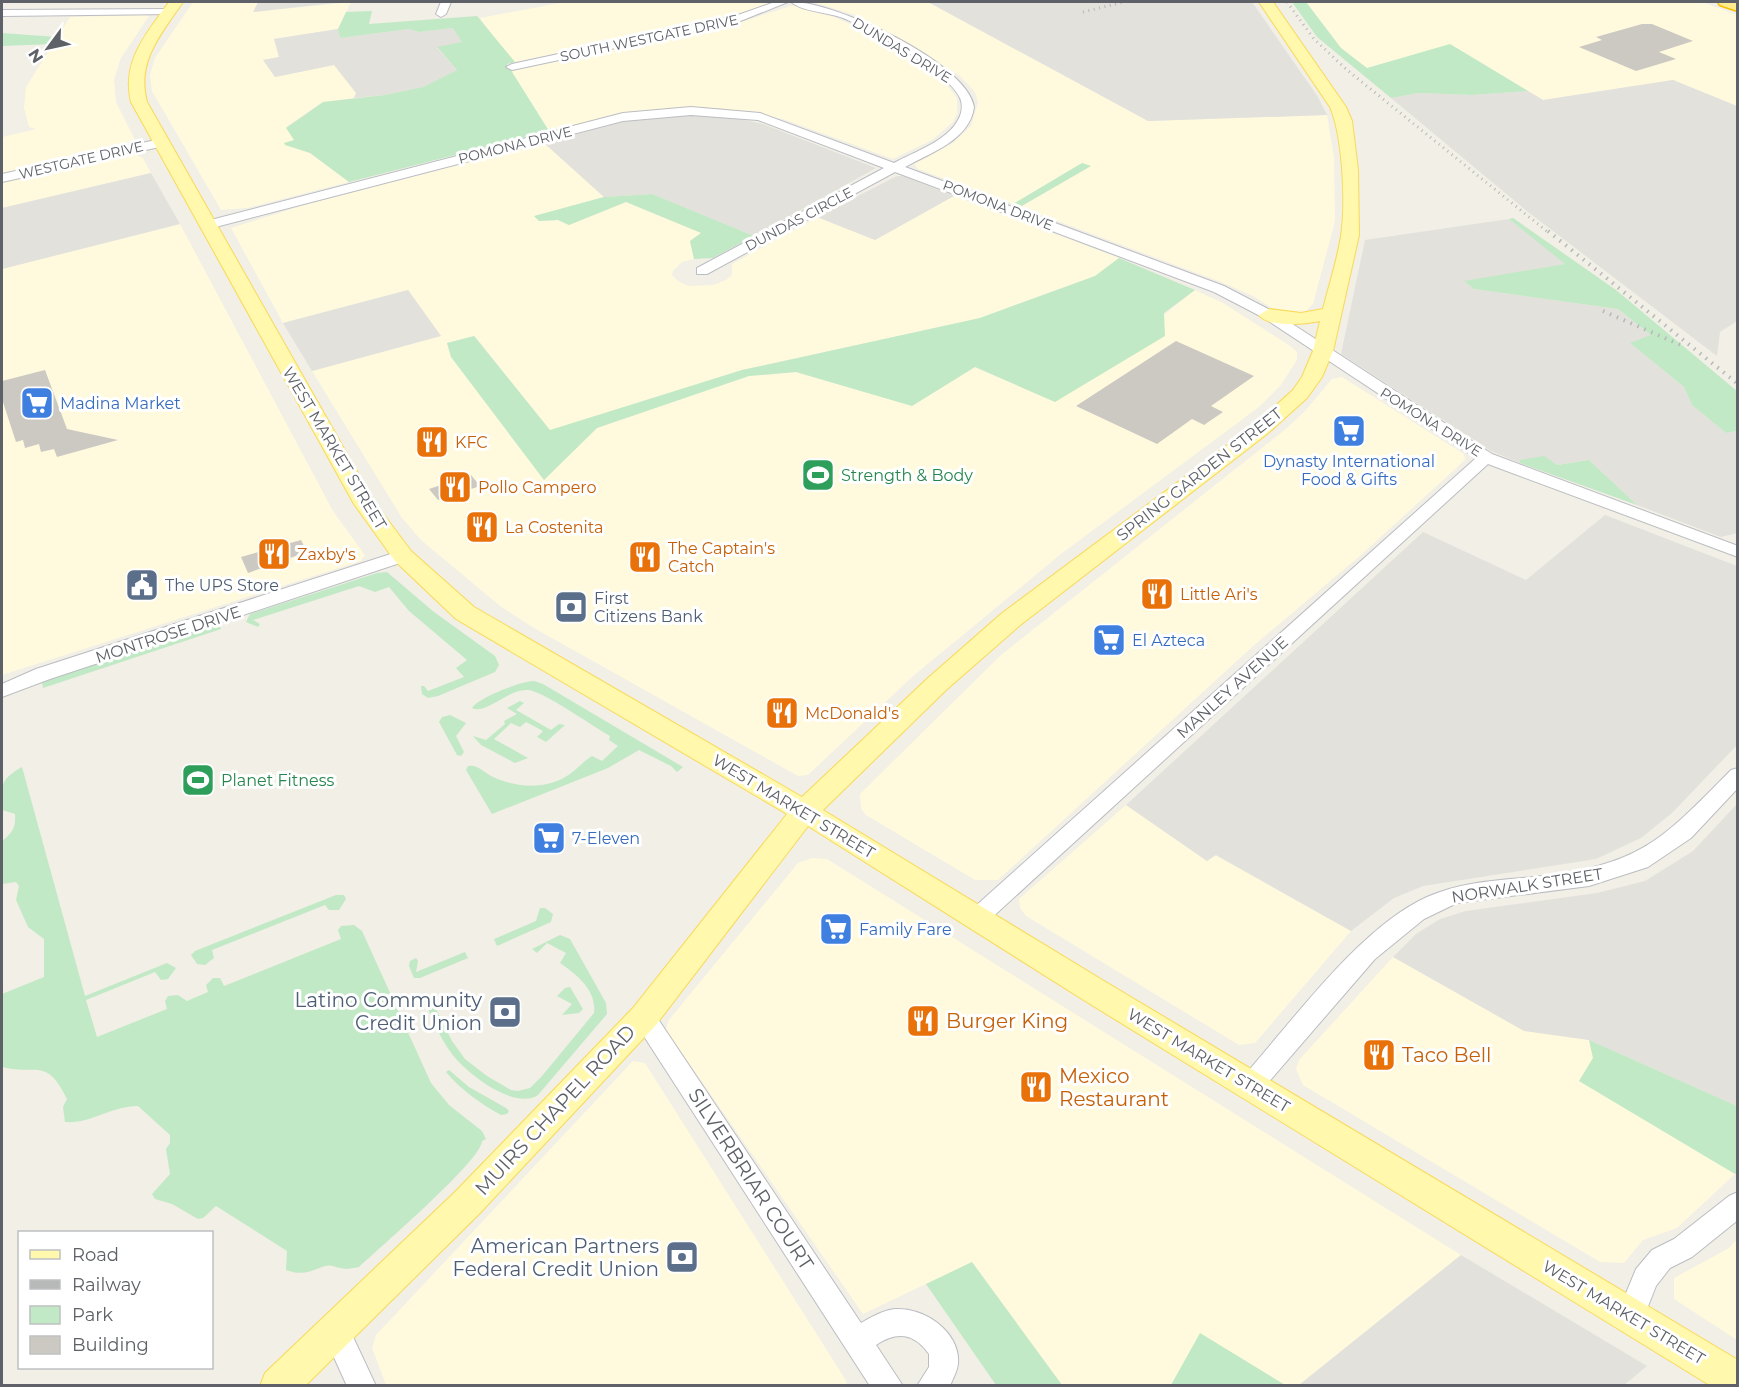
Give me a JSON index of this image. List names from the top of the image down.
{
  "streets": {
    "main road": ["WEST MARKET STREET", "SPRING GARDEN STREET", "MUIRS CHAPEL ROAD"],
    "street": [
      "SOUTH WESTGATE DRIVE",
      "DUNDAS DRIVE",
      "POMONA DRIVE",
      "WESTGATE DRIVE",
      "DUNDAS CIRCLE",
      "MONTROSE DRIVE",
      "MANLEY AVENUE",
      "NORWALK STREET",
      "SILVERBRIAR COURT"
    ]
  },
  "crossings": [
    ["DUNDAS DRIVE", "POMONA DRIVE"],
    ["DUNDAS DRIVE", "DUNDAS CIRCLE"],
    ["POMONA DRIVE", "DUNDAS CIRCLE"],
    ["POMONA DRIVE", "WEST MARKET STREET"],
    ["POMONA DRIVE", "SPRING GARDEN STREET"],
    ["POMONA DRIVE", "MANLEY AVENUE"],
    ["WESTGATE DRIVE", "WEST MARKET STREET"],
    ["WEST MARKET STREET", "SPRING GARDEN STREET"],
    ["WEST MARKET STREET", "MONTROSE DRIVE"],
    ["WEST MARKET STREET", "MANLEY AVENUE"],
    ["WEST MARKET STREET", "NORWALK STREET"],
    ["WEST MARKET STREET", "MUIRS CHAPEL ROAD"],
    ["SPRING GARDEN STREET", "MUIRS CHAPEL ROAD"],
    ["MUIRS CHAPEL ROAD", "SILVERBRIAR COURT"]
  ],
  "places": {
    "supermarket": [
      "Madina Market",
      "Dynasty International Food & Gifts",
      "El Azteca",
      "7-Eleven",
      "Family Fare"
    ],
    "restaurant": [
      "KFC",
      "Pollo Campero",
      "La Costenita",
      "Zaxby's",
      "The Captain's Catch",
      "Little Ari's",
      "McDonald's",
      "Burger King",
      "Taco Bell",
      "Mexico Restaurant"
    ],
    "sports": ["Strength & Body", "Planet Fitness"],
    "public building": ["The UPS Store"],
    "bank": ["First Citizens Bank", "Latino Community Credit Union", "American Partners Federal Credit Union"]
  },
  "legend": [
    "Road",
    "Railway",
    "Park",
    "Building"
  ],
  "north": "bottom left"
}
